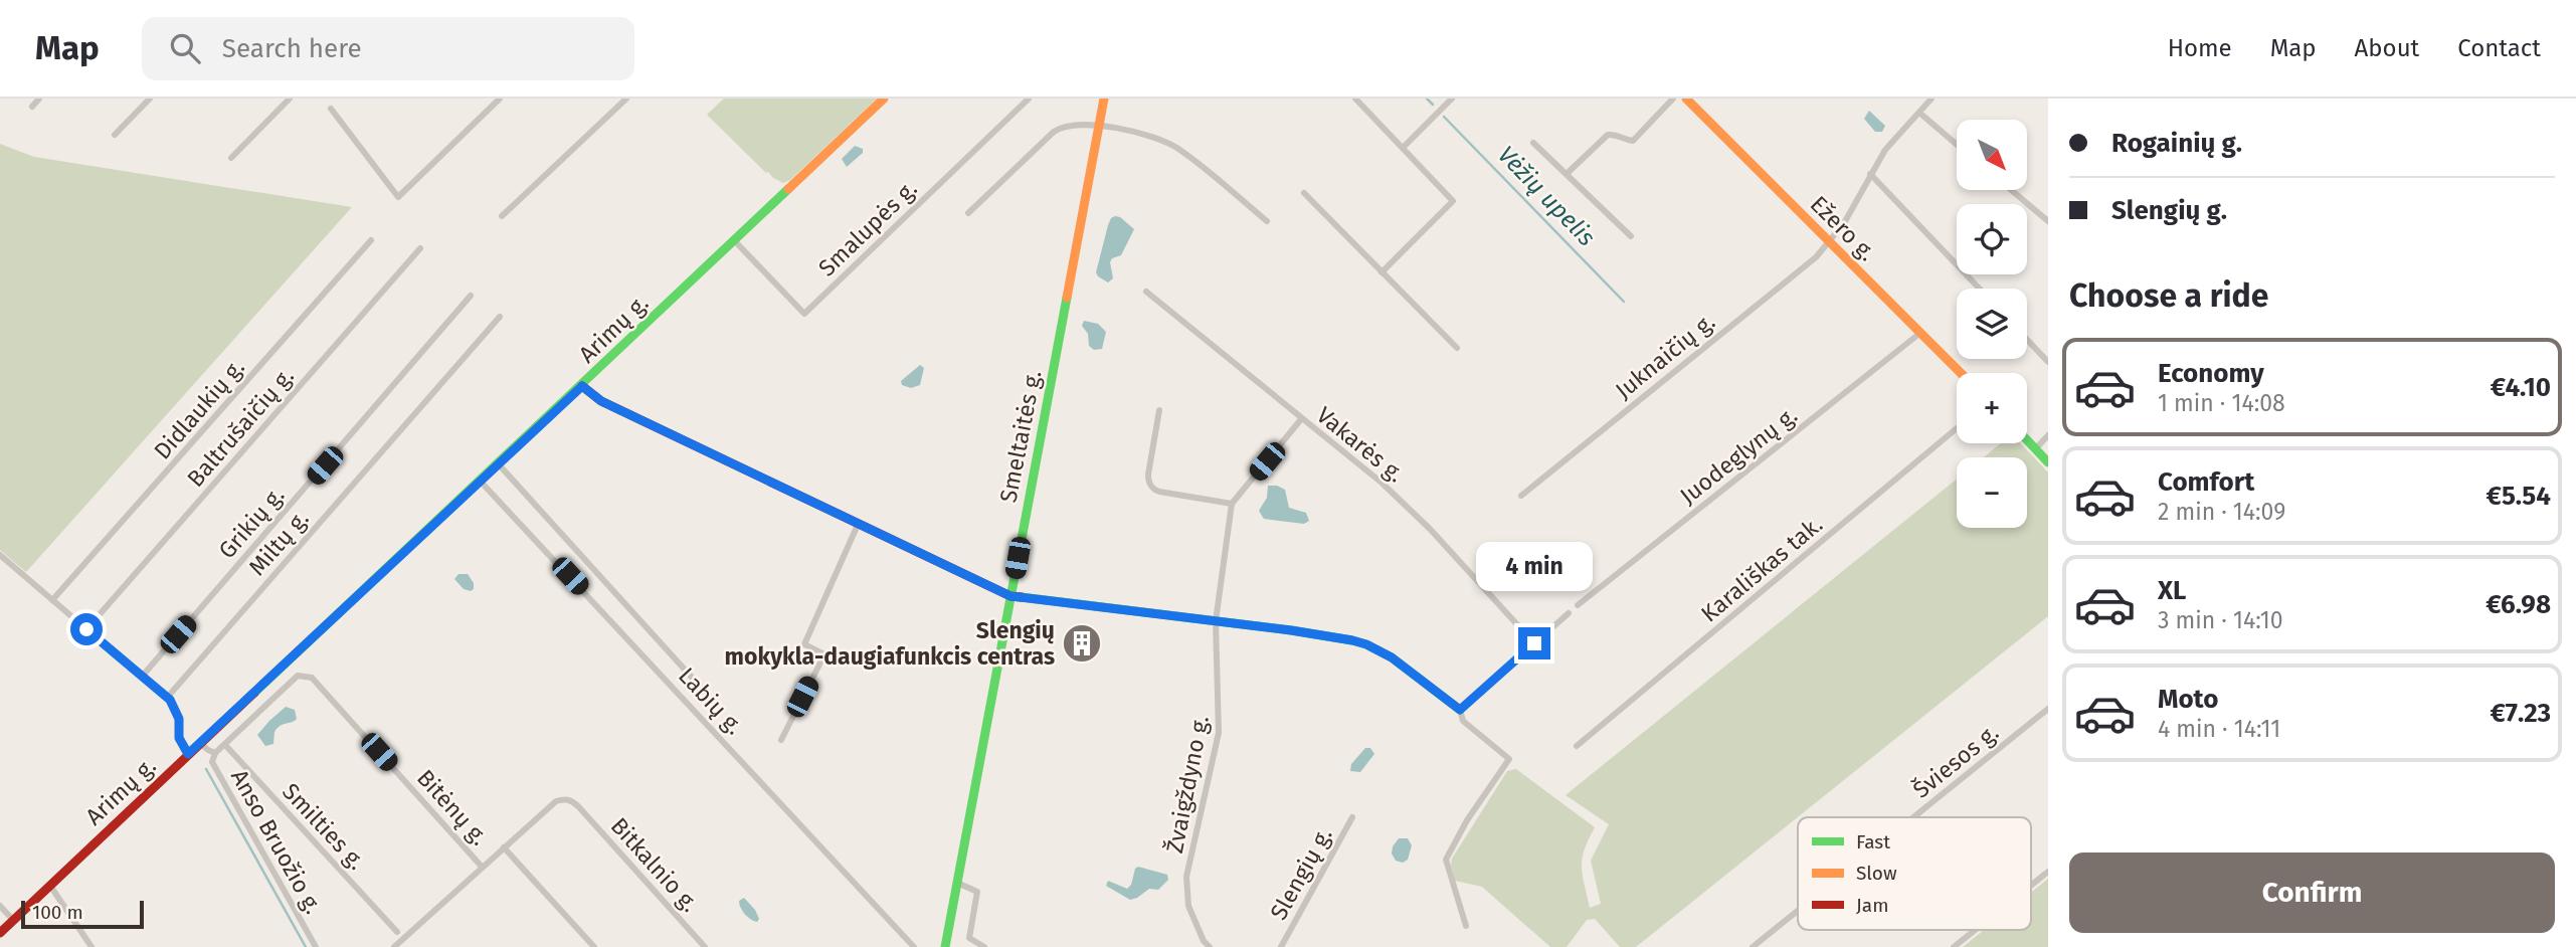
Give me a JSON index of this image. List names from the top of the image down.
{
  "streets": {
    "main road": ["Ežero g.", "Arimų g.", "Smeltaitės g."],
    "street": [
      "Smalupės g.",
      "Juknaičių g.",
      "Didlaukių g.",
      "Baltrušaičių g.",
      "Vakarės g.",
      "Juodeglynų g.",
      "Grikių g.",
      "Miltų g.",
      "Karališkas tak.",
      "Labių g.",
      "Šviesos g.",
      "Žvaigždyno g.",
      "Bitėnų g.",
      "Smilties g.",
      "Anso Bruožio g.",
      "Bitkalnio g.",
      "Slengių g."
    ]
  },
  "crossings": [
    ["Smalupės g.", "Arimų g."],
    ["Ežero g.", "Juknaičių g."],
    ["Ežero g.", "Juodeglynų g."],
    ["Arimų g.", "Labių g."],
    ["Bitėnų g.", "Smilties g."]
  ],
  "water": ["Vėžių upelis"],
  "places": {
    "building": ["Slengių mokykla-daugiafunkcis centras"]
  },
  "legend": ["Fast", "Slow", "Jam"],
  "scale_bar": "100 m",
  "north": "bottom right",
  "page": {
    "header": "Map",
    "search": "Search here",
    "nav": [
      "Home",
      "Map",
      "About",
      "Contact"
    ],
    "banner": ["Rogainių g.", "Slengių g."],
    "map_buttons": ["+", "−"],
    "heading": "Choose a ride",
    "list": [
      {
        "name": "Economy",
        "note": "1 min · 14:08",
        "value": "€4.10"
      },
      {
        "name": "Comfort",
        "note": "2 min · 14:09",
        "value": "€5.54"
      },
      {
        "name": "XL",
        "note": "3 min · 14:10",
        "value": "€6.98"
      },
      {
        "name": "Moto",
        "note": "4 min · 14:11",
        "value": "€7.23"
      }
    ],
    "bubble": "4 min",
    "buttons": "Confirm",
    "scale": "100 m"
  }
}
